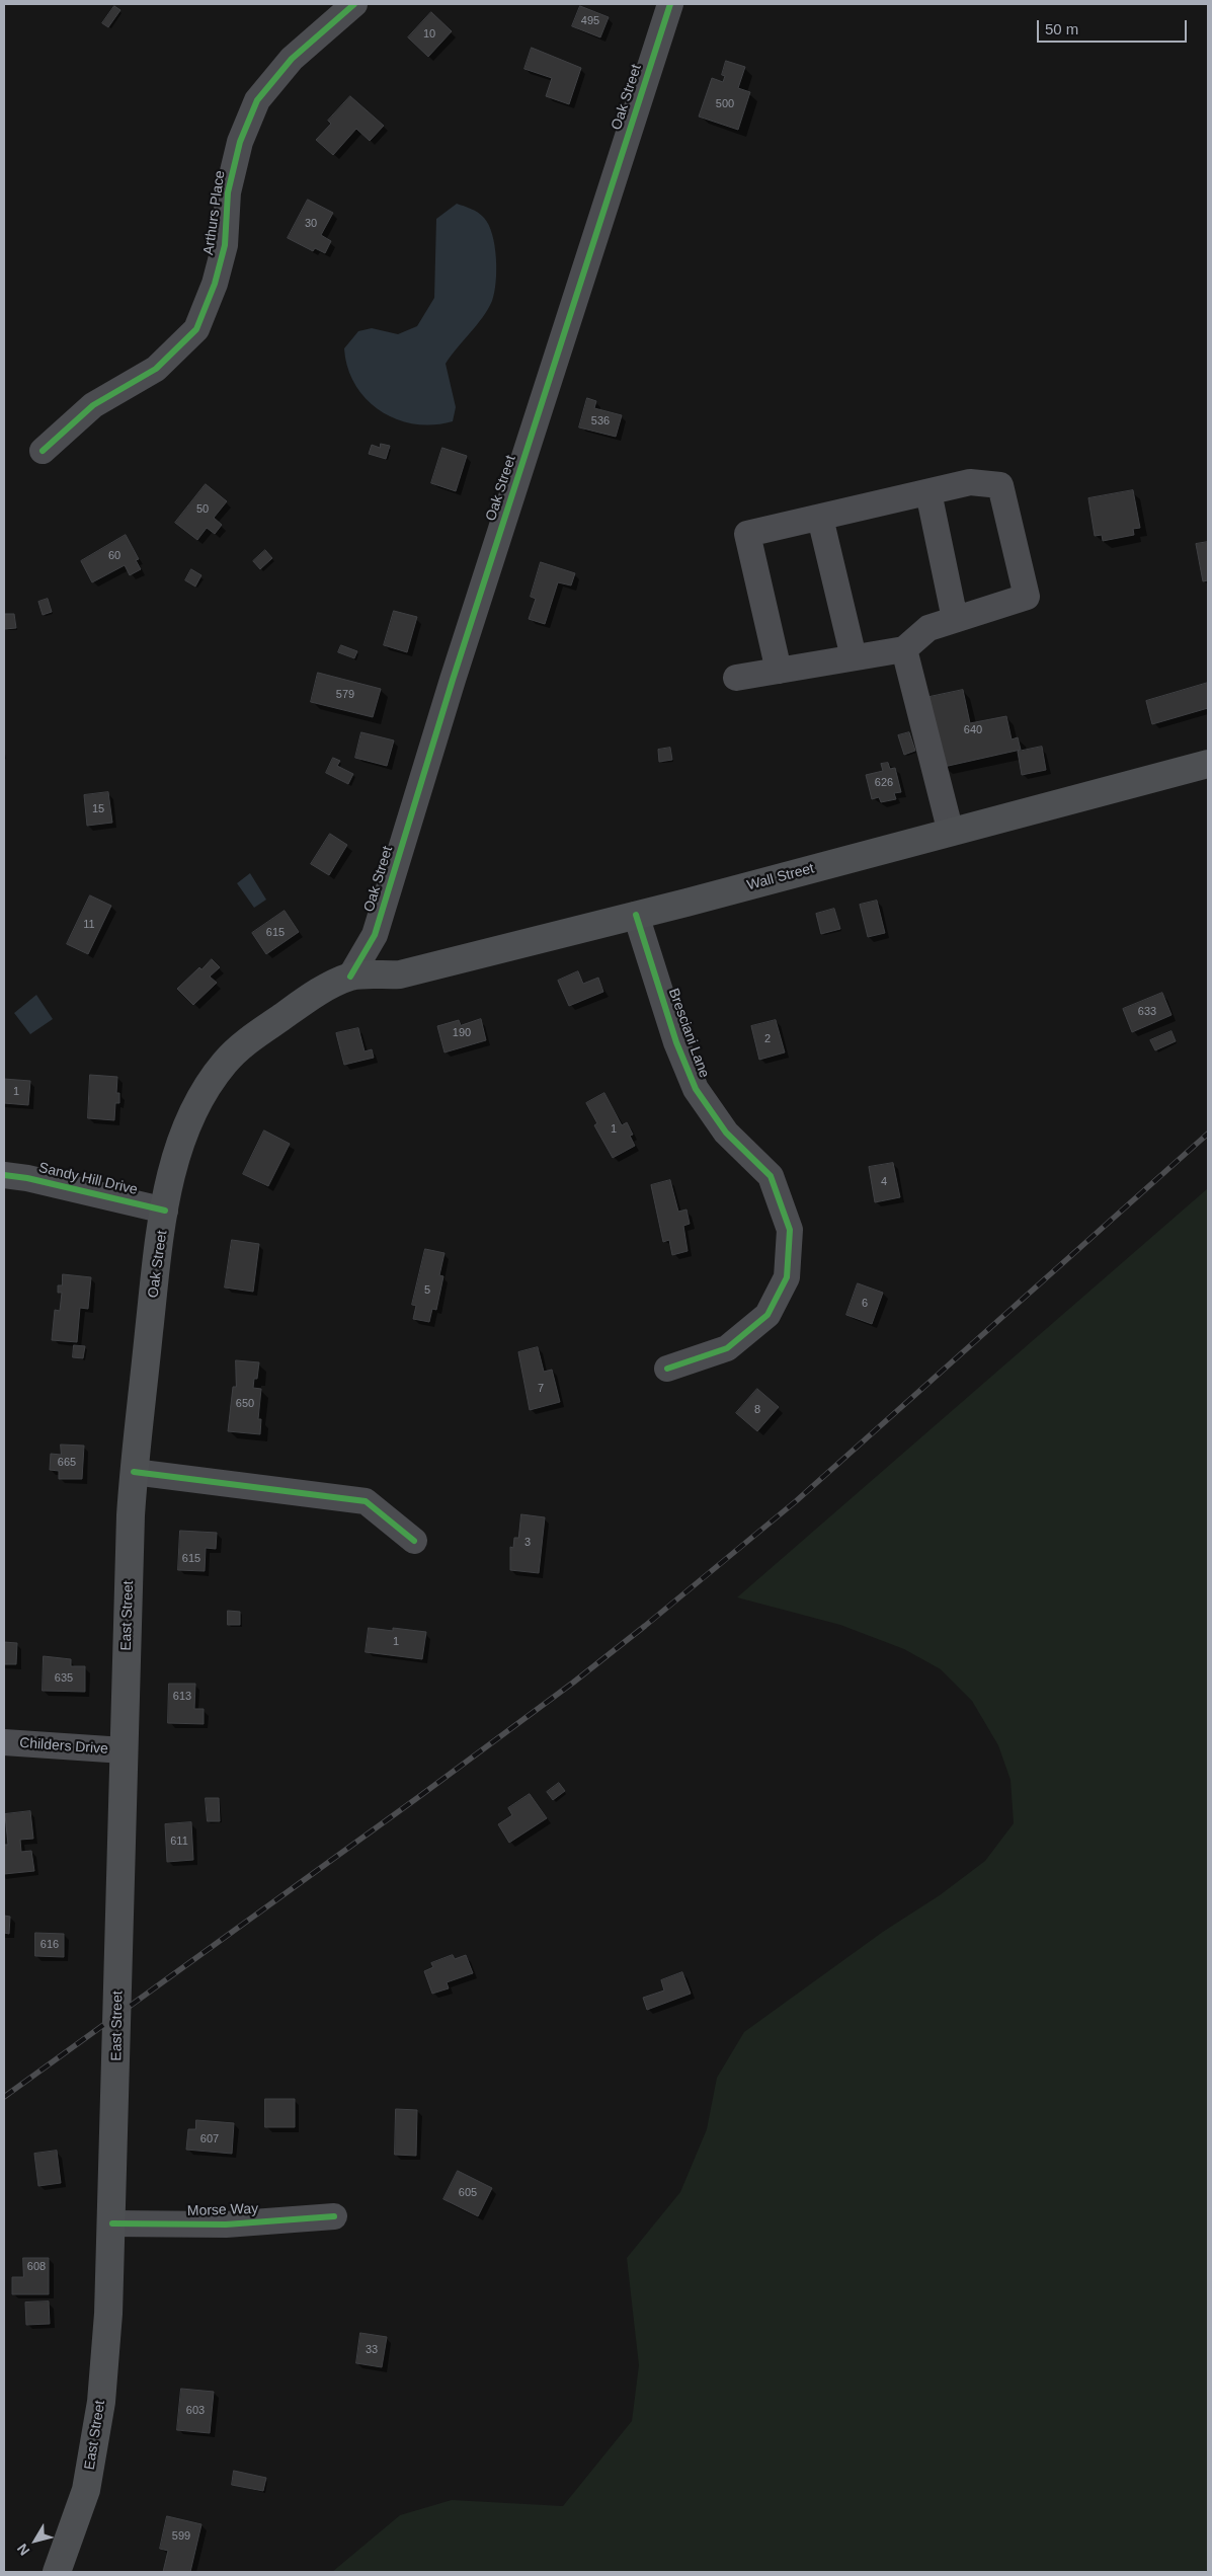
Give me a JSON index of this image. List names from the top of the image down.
{
  "streets": {
    "main road": ["Oak Street", "Wall Street", "East Street"],
    "street": [
      "Arthurs Place",
      "Bresciani Lane",
      "Sandy Hill Drive",
      "Childers Drive",
      "Morse Way"
    ]
  },
  "crossings": [
    ["Oak Street", "Wall Street"],
    ["Oak Street", "Sandy Hill Drive"],
    ["Oak Street", "East Street"],
    ["Wall Street", "Bresciani Lane"],
    ["East Street", "Childers Drive"],
    ["East Street", "Morse Way"]
  ],
  "house_numbers": [
    "495",
    "10",
    "500",
    "30",
    "536",
    "50",
    "60",
    "579",
    "640",
    "626",
    "15",
    "11",
    "615",
    "633",
    "190",
    "2",
    "1",
    "1",
    "4",
    "5",
    "6",
    "7",
    "650",
    "8",
    "665",
    "3",
    "615",
    "1",
    "635",
    "613",
    "611",
    "616",
    "607",
    "605",
    "608",
    "33",
    "603",
    "599"
  ],
  "scale_bar": "50 m",
  "north": "bottom left"
}
